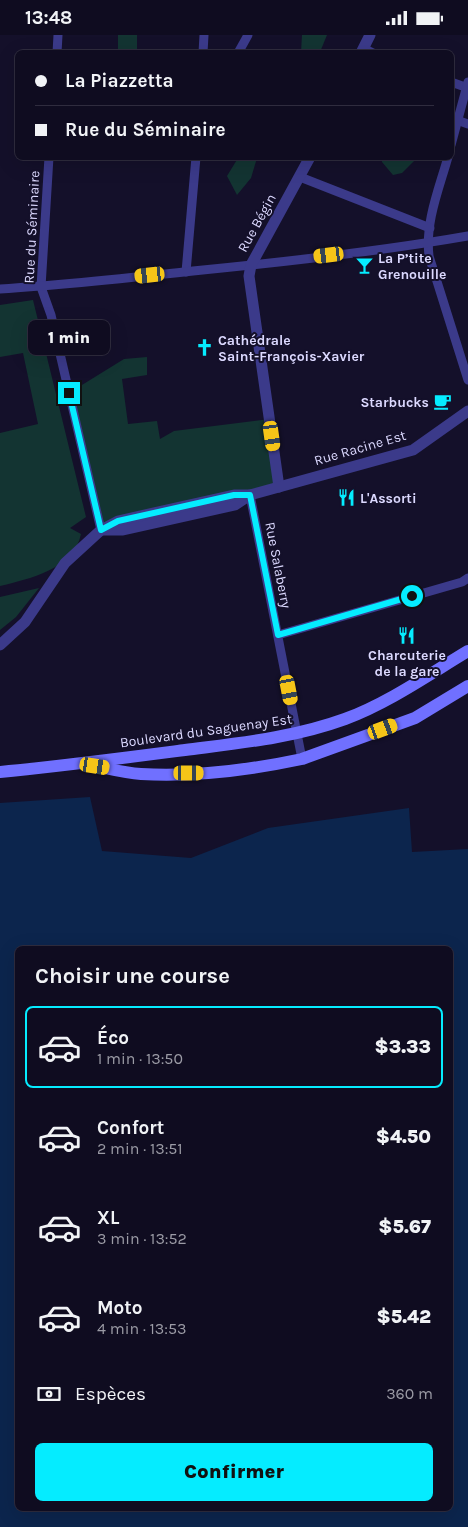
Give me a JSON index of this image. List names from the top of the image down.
{
  "streets": {
    "main road": ["Boulevard du Saguenay Est"],
    "street": [
      "Rue Bégin",
      "Rue du Séminaire",
      "Rue Racine Est",
      "Rue Salaberry"
    ]
  },
  "crossings": [
    ["Rue Bégin", "Rue Racine Est"],
    ["Rue du Séminaire", "Rue Racine Est"],
    ["Rue Racine Est", "Rue Salaberry"],
    ["Rue Salaberry", "Boulevard du Saguenay Est"]
  ],
  "places": {
    "bar": ["La P’tite Grenouille"],
    "church": ["Cathédrale Saint-François-Xavier"],
    "cafe": ["Starbucks"],
    "restaurant": ["L'Assorti", "Charcuterie de la gare"]
  },
  "page": {
    "status": "13:48",
    "banner": ["La Piazzetta", "Rue du Séminaire"],
    "bubble": "1 min",
    "heading": "Choisir une course",
    "list": [
      {
        "name": "Éco",
        "note": "1 min · 13:50",
        "value": "$3.33"
      },
      {
        "name": "Confort",
        "note": "2 min · 13:51",
        "value": "$4.50"
      },
      {
        "name": "XL",
        "note": "3 min · 13:52",
        "value": "$5.67"
      },
      {
        "name": "Moto",
        "note": "4 min · 13:53",
        "value": "$5.42"
      }
    ],
    "pay": ["Espèces", "360 m"],
    "buttons": "Confirmer"
  }
}
